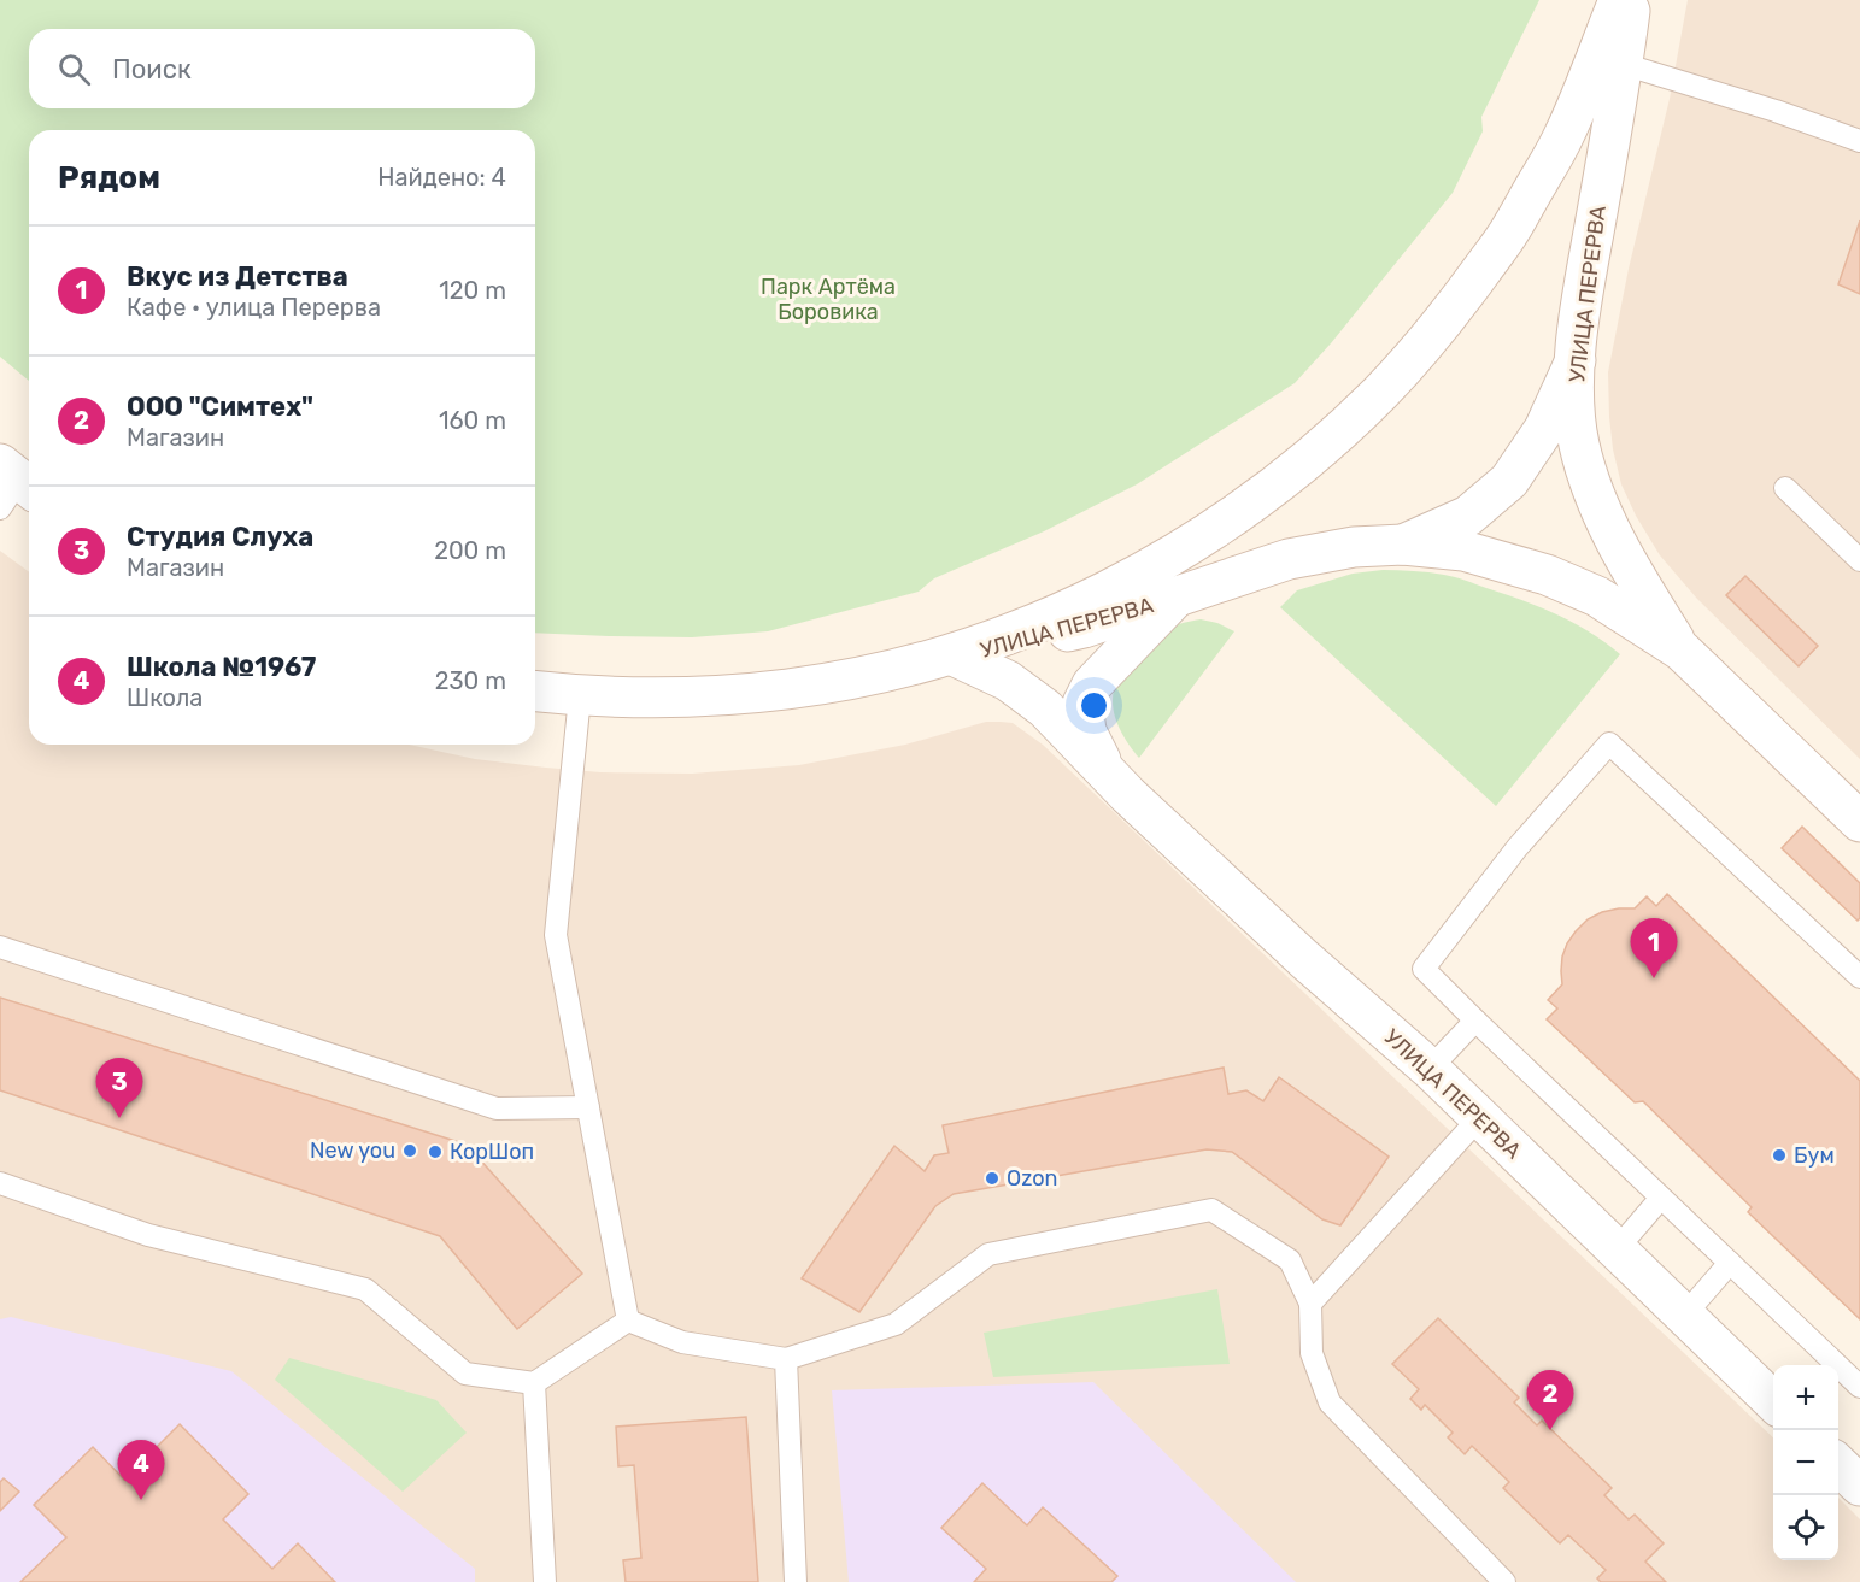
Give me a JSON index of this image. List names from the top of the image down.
{
  "streets": {
    "main road": ["УЛИЦА ПЕРЕРВА"]
  },
  "parks": ["Парк Артёма Боровика"],
  "places": [
    "New you",
    "КорШоп",
    "Бум",
    "Ozon"
  ],
  "page": {
    "search": "Поиск",
    "heading": ["Рядом", "Найдено: 4"],
    "list": [
      {
        "mark": "1",
        "name": "Вкус из Детства",
        "note": "Кафе · улица Перерва",
        "value": "120 m"
      },
      {
        "mark": "2",
        "name": "ООО \"Симтех\"",
        "note": "Магазин",
        "value": "160 m"
      },
      {
        "mark": "3",
        "name": "Студия Слуха",
        "note": "Магазин",
        "value": "200 m"
      },
      {
        "mark": "4",
        "name": "Школа №1967",
        "note": "Школа",
        "value": "230 m"
      }
    ],
    "pins": [
      "1",
      "3",
      "2",
      "4"
    ],
    "map_buttons": ["+", "−"]
  }
}
